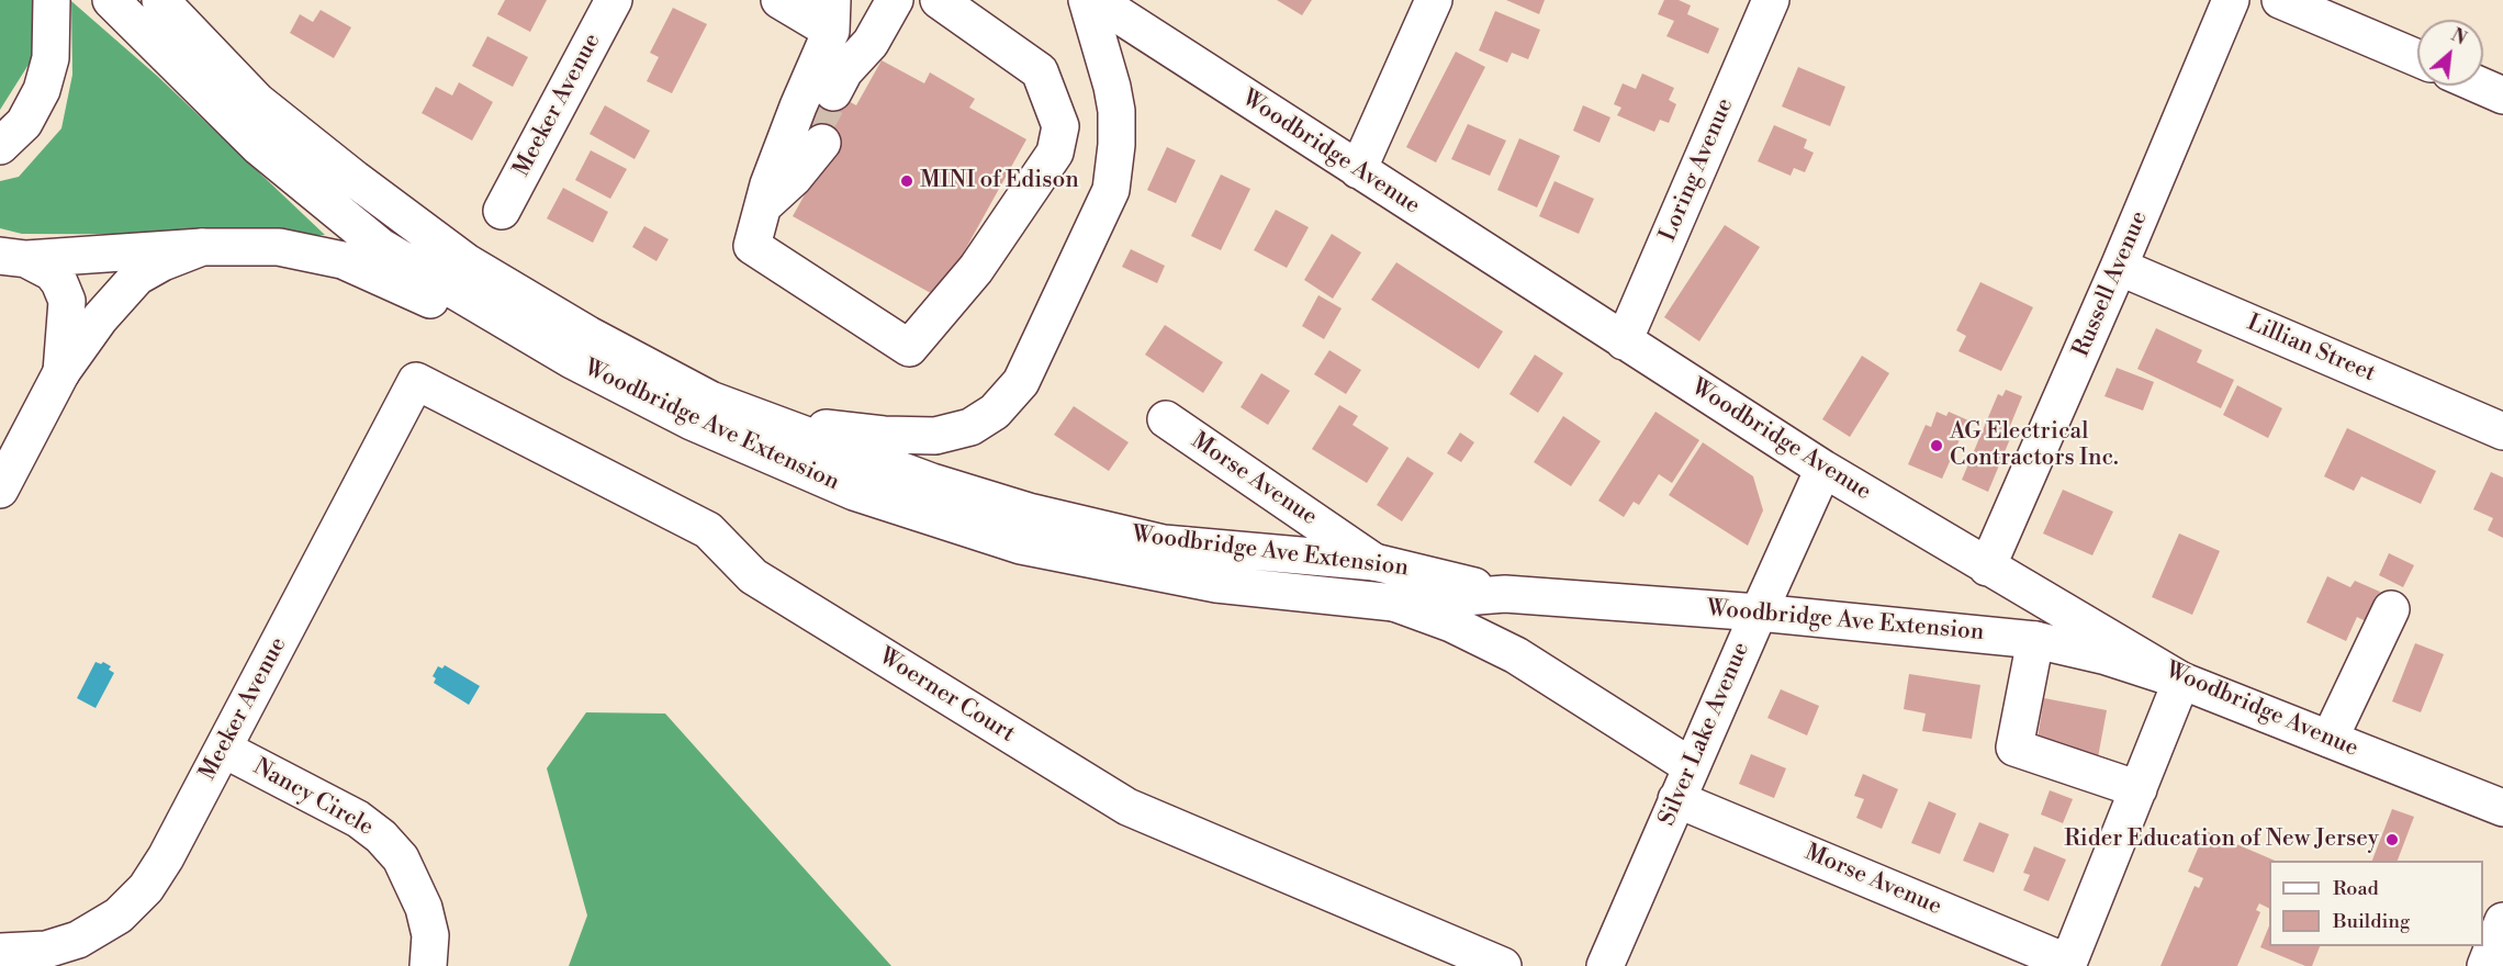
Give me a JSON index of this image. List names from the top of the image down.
{
  "streets": {
    "main road": [
      "Meeker Avenue",
      "Woodbridge Avenue",
      "Loring Avenue",
      "Russell Avenue",
      "Lillian Street",
      "Woodbridge Ave Extension",
      "Morse Avenue",
      "Woerner Court",
      "Silver Lake Avenue",
      "Nancy Circle"
    ]
  },
  "crossings": [
    ["Meeker Avenue", "Woerner Court"],
    ["Meeker Avenue", "Nancy Circle"],
    ["Woodbridge Avenue", "Loring Avenue"],
    ["Woodbridge Avenue", "Russell Avenue"],
    ["Woodbridge Avenue", "Woodbridge Ave Extension"],
    ["Woodbridge Avenue", "Silver Lake Avenue"],
    ["Russell Avenue", "Lillian Street"],
    ["Woodbridge Ave Extension", "Morse Avenue"],
    ["Woodbridge Ave Extension", "Silver Lake Avenue"],
    ["Morse Avenue", "Silver Lake Avenue"]
  ],
  "places": ["MINI of Edison", "AG Electrical Contractors Inc.", "Rider Education of New Jersey"],
  "legend": ["Road", "Building"],
  "north": "top right"
}
